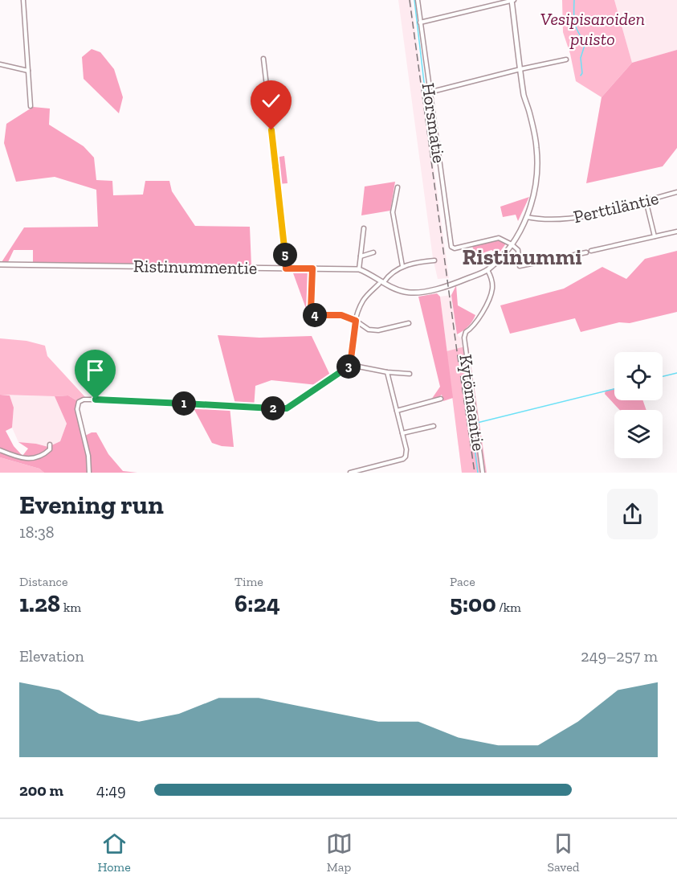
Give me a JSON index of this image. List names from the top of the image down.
{
  "streets": {
    "street": [
      "Horsmatie",
      "Perttiläntie",
      "Ristinummentie",
      "Kytömaantie"
    ]
  },
  "crossings": [
    ["Horsmatie", "Ristinummentie"],
    ["Perttiläntie", "Ristinummentie"],
    ["Ristinummentie", "Kytömaantie"]
  ],
  "districts": ["Ristinummi"],
  "parks": ["Vesipisaroiden puisto"],
  "page": {
    "pins": [
      "5",
      "4",
      "3",
      "1",
      "2"
    ],
    "heading": ["Evening run", "18:38"],
    "stats": [
      ["Distance", "1.28 km"],
      ["Time", "6:24"],
      ["Pace", "5:00 /km"]
    ],
    "chart": ["Elevation", "249–257 m"],
    "list": [
      {
        "name": "200 m",
        "note": "4:49"
      }
    ],
    "tabs": ["Home", "Map", "Saved"]
  }
}
